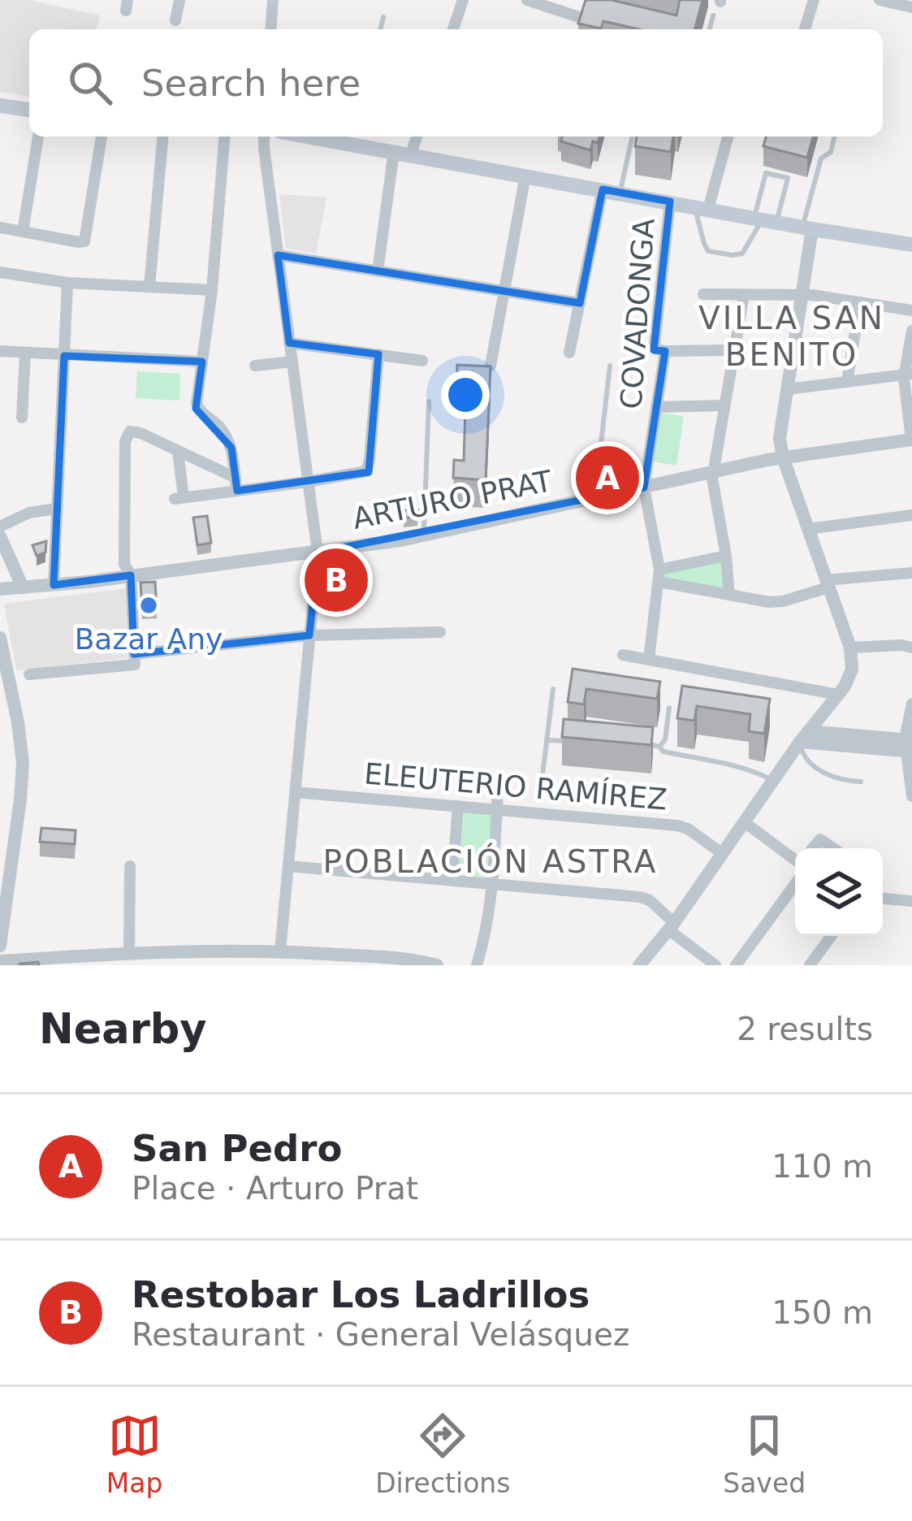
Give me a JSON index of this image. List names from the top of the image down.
{
  "streets": {
    "street": ["COVADONGA", "ARTURO PRAT", "ELEUTERIO RAMÍREZ"]
  },
  "crossings": [
    ["COVADONGA", "ARTURO PRAT"]
  ],
  "districts": ["VILLA SAN BENITO", "POBLACIÓN ASTRA"],
  "places": ["Bazar Any"],
  "page": {
    "search": "Search here",
    "pins": ["A", "B"],
    "heading": ["Nearby", "2 results"],
    "list": [
      {
        "mark": "A",
        "name": "San Pedro",
        "note": "Place · Arturo Prat",
        "value": "110 m"
      },
      {
        "mark": "B",
        "name": "Restobar Los Ladrillos",
        "note": "Restaurant · General Velásquez",
        "value": "150 m"
      }
    ],
    "nav": ["Map", "Directions", "Saved"]
  }
}
